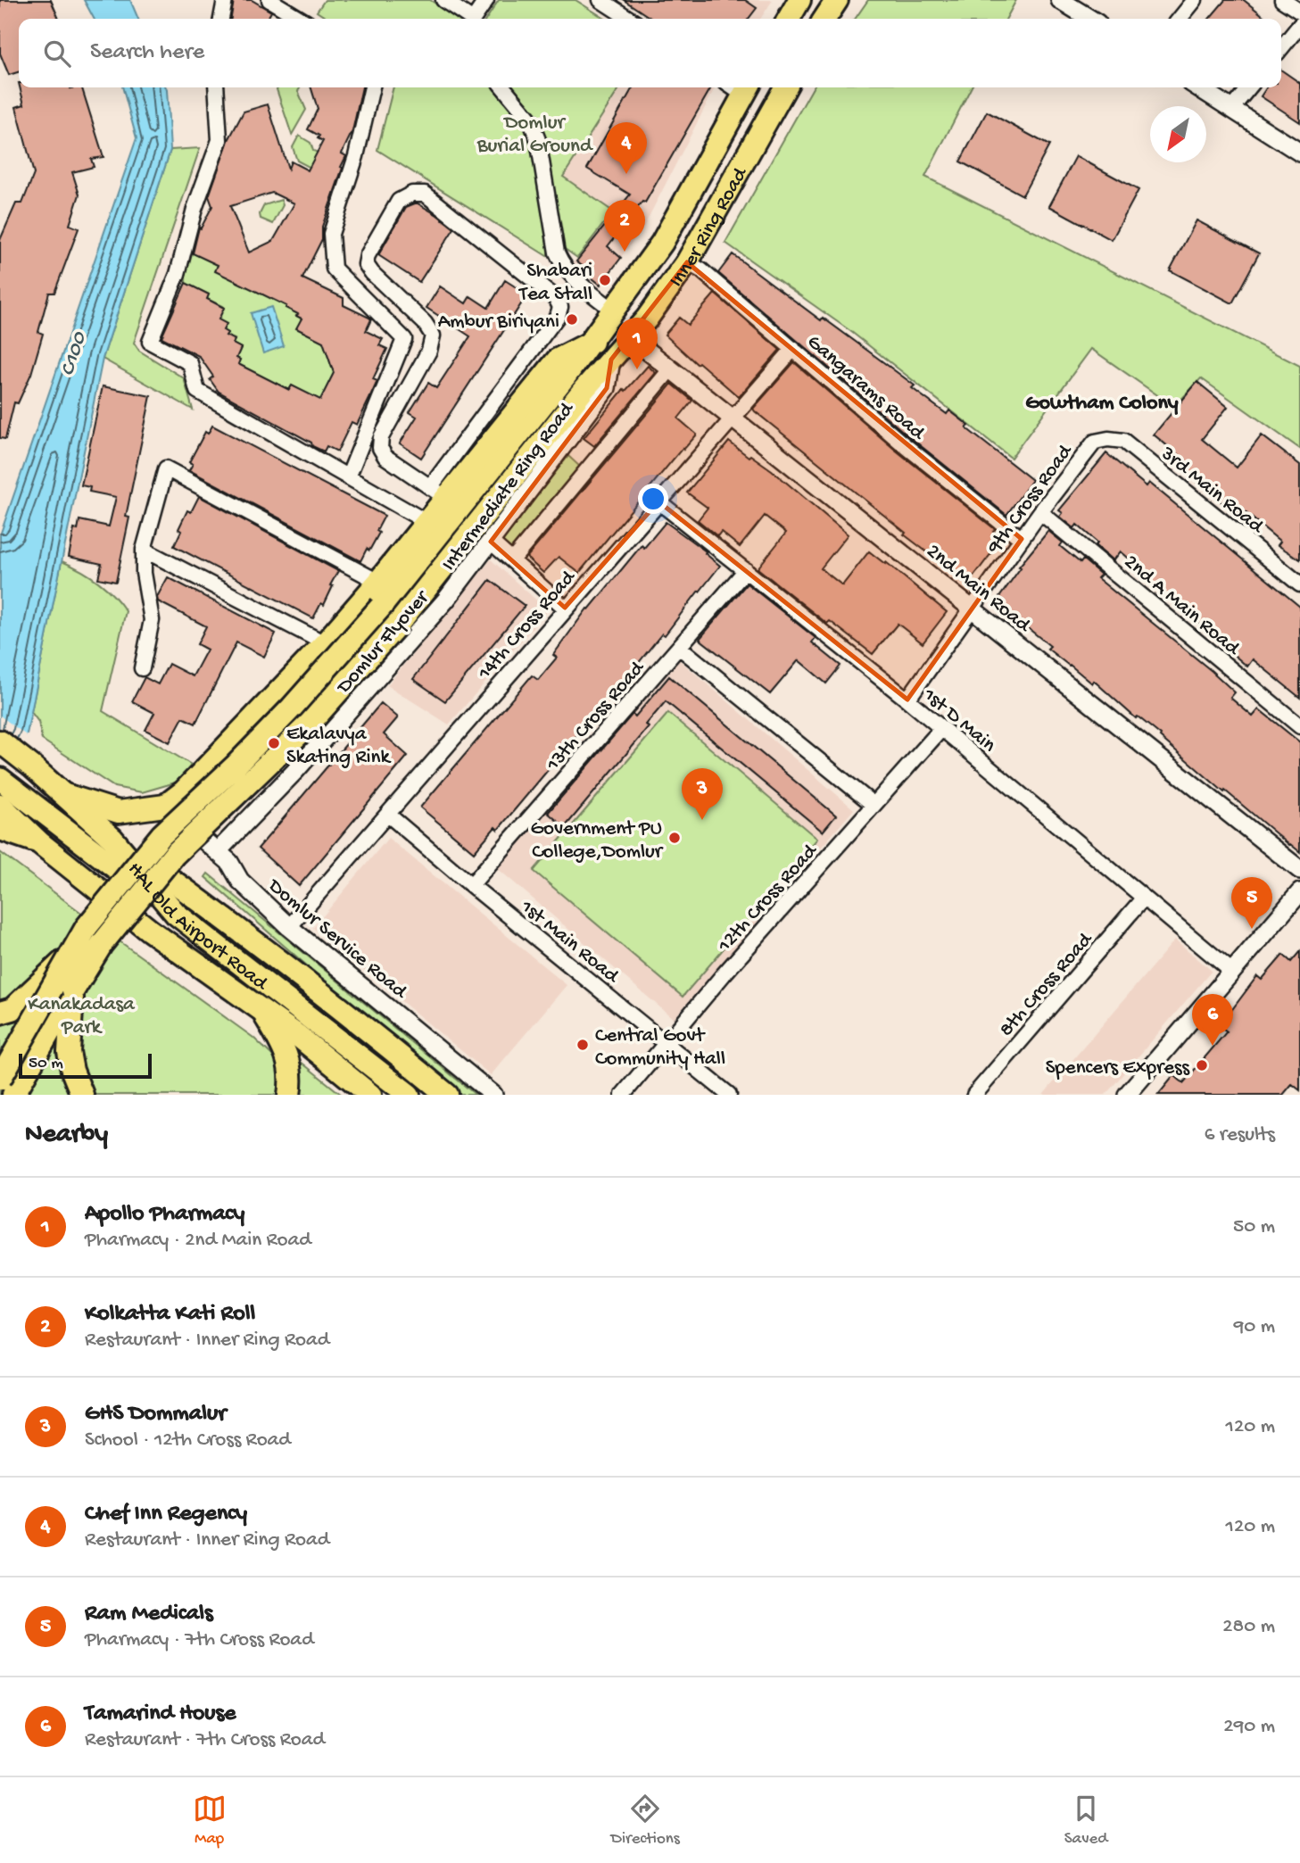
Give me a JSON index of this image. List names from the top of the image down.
{
  "streets": {
    "main road": ["Inner Ring Road", "Domlur Flyover", "HAL Old Airport Road"],
    "street": [
      "Gangarams Road",
      "Intermediate Ring Road",
      "3rd Main Road",
      "9th Cross Road",
      "2nd Main Road",
      "2nd A Main Road",
      "14th Cross Road",
      "13th Cross Road",
      "1st D Main",
      "12th Cross Road",
      "Domlur Service Road",
      "1st Main Road",
      "8th Cross Road"
    ]
  },
  "crossings": [
    ["Inner Ring Road", "Gangarams Road"],
    ["Inner Ring Road", "Intermediate Ring Road"],
    ["Inner Ring Road", "2nd Main Road"],
    ["Inner Ring Road", "Domlur Flyover"],
    ["Gangarams Road", "9th Cross Road"],
    ["Gangarams Road", "14th Cross Road"],
    ["Intermediate Ring Road", "Domlur Flyover"],
    ["Intermediate Ring Road", "Domlur Service Road"],
    ["3rd Main Road", "9th Cross Road"],
    ["9th Cross Road", "2nd Main Road"],
    ["9th Cross Road", "2nd A Main Road"],
    ["9th Cross Road", "1st D Main"],
    ["2nd Main Road", "14th Cross Road"],
    ["14th Cross Road", "1st D Main"],
    ["14th Cross Road", "Domlur Service Road"],
    ["14th Cross Road", "1st Main Road"],
    ["13th Cross Road", "1st D Main"],
    ["13th Cross Road", "1st Main Road"],
    ["1st D Main", "12th Cross Road"],
    ["1st D Main", "8th Cross Road"],
    ["12th Cross Road", "1st Main Road"]
  ],
  "districts": ["Gowtham Colony"],
  "water": ["C100"],
  "parks": ["Domlur Burial Ground", "Kanakadasa Park"],
  "places": [
    "Shabari Tea Stall",
    "Ambur Biriyani",
    "Ekalavya Skating Rink",
    "Government PU College,Domlur",
    "Central Govt Community Hall",
    "Spencers Express"
  ],
  "scale_bar": "50 m",
  "north": "bottom left",
  "page": {
    "search": "Search here",
    "pins": [
      "4",
      "2",
      "1",
      "3",
      "5",
      "6"
    ],
    "scale": "50 m",
    "heading": ["Nearby", "6 results"],
    "list": [
      {
        "mark": "1",
        "name": "Apollo Pharmacy",
        "note": "Pharmacy · 2nd Main Road",
        "value": "50 m"
      },
      {
        "mark": "2",
        "name": "Kolkatta Kati Roll",
        "note": "Restaurant · Inner Ring Road",
        "value": "90 m"
      },
      {
        "mark": "3",
        "name": "GHS Dommalur",
        "note": "School · 12th Cross Road",
        "value": "120 m"
      },
      {
        "mark": "4",
        "name": "Chef Inn Regency",
        "note": "Restaurant · Inner Ring Road",
        "value": "120 m"
      },
      {
        "mark": "5",
        "name": "Ram Medicals",
        "note": "Pharmacy · 7th Cross Road",
        "value": "280 m"
      },
      {
        "mark": "6",
        "name": "Tamarind House",
        "note": "Restaurant · 7th Cross Road",
        "value": "290 m"
      }
    ],
    "nav": ["Map", "Directions", "Saved"]
  }
}
